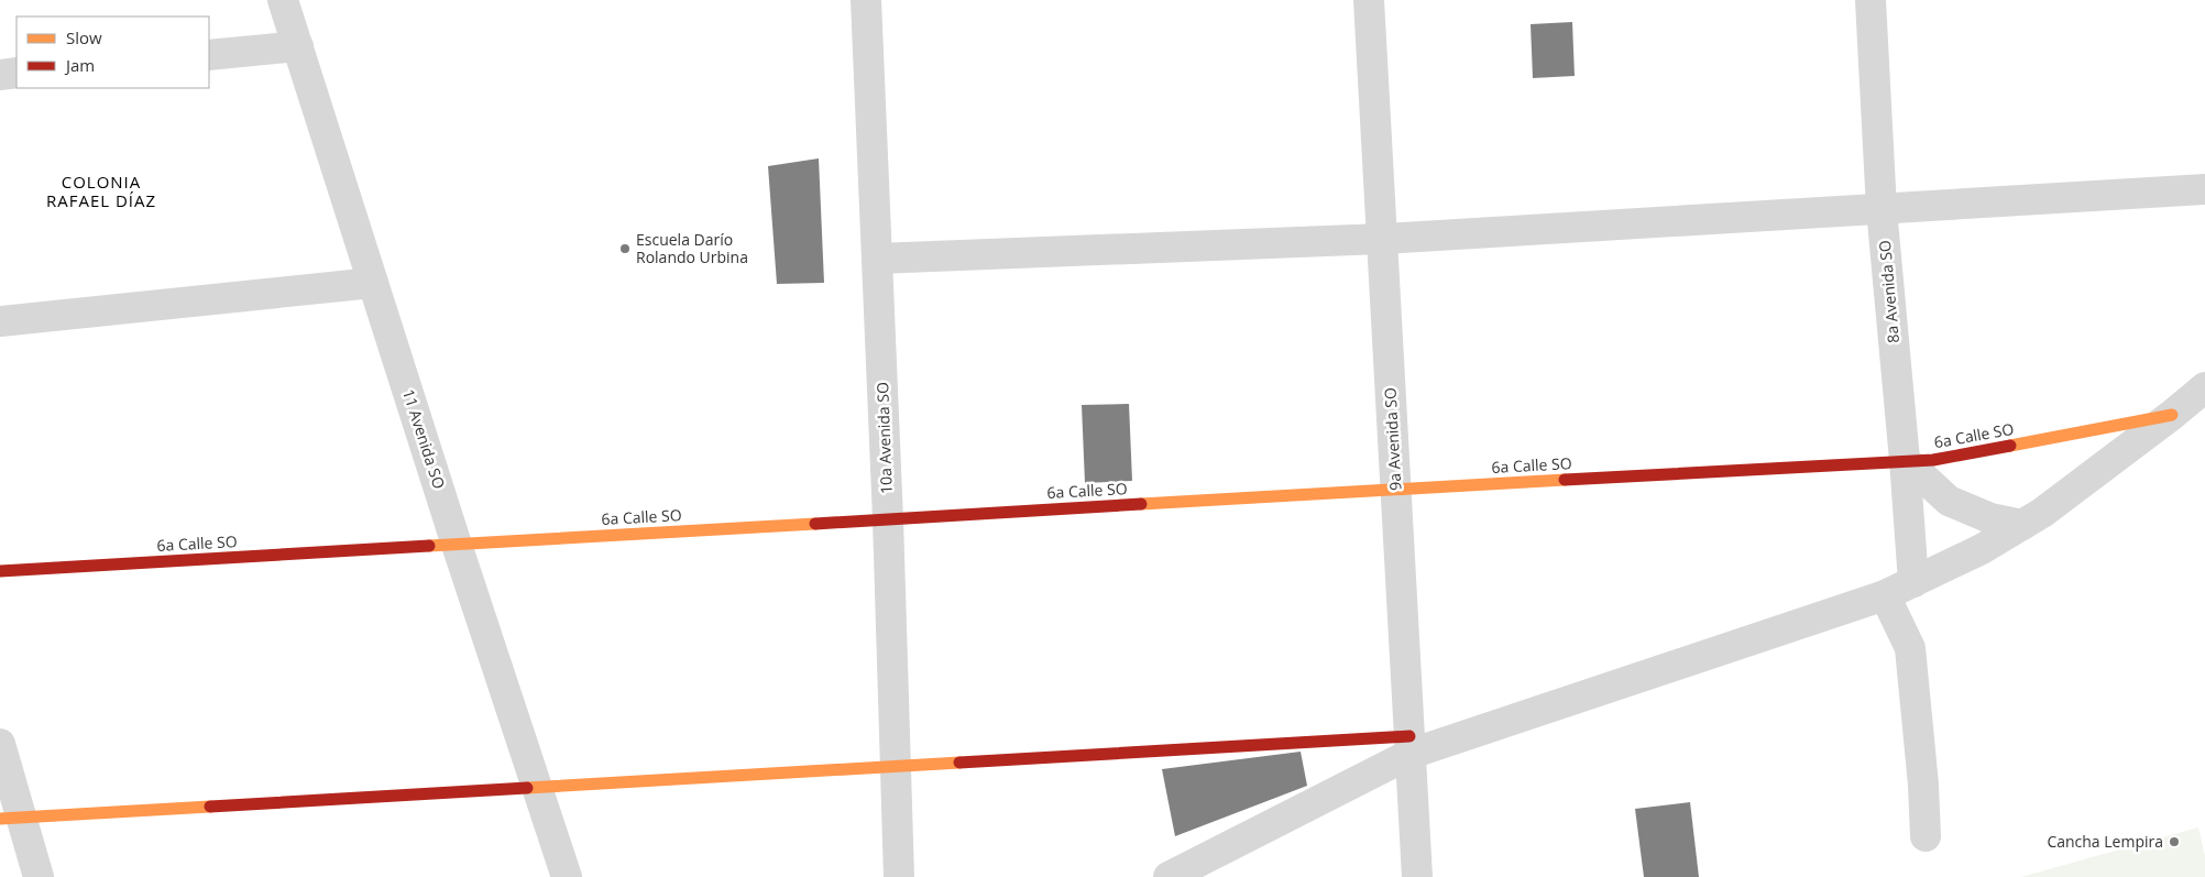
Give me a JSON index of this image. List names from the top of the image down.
{
  "streets": {
    "street": [
      "8a Avenida SO",
      "6a Calle SO",
      "10a Avenida SO",
      "11 Avenida SO",
      "9a Avenida SO"
    ]
  },
  "crossings": [
    ["8a Avenida SO", "6a Calle SO"],
    ["6a Calle SO", "10a Avenida SO"],
    ["6a Calle SO", "11 Avenida SO"],
    ["6a Calle SO", "9a Avenida SO"]
  ],
  "districts": ["COLONIA RAFAEL DÍAZ"],
  "places": ["Escuela Darío Rolando Urbina", "Cancha Lempira"],
  "legend": ["Slow", "Jam"]
}
